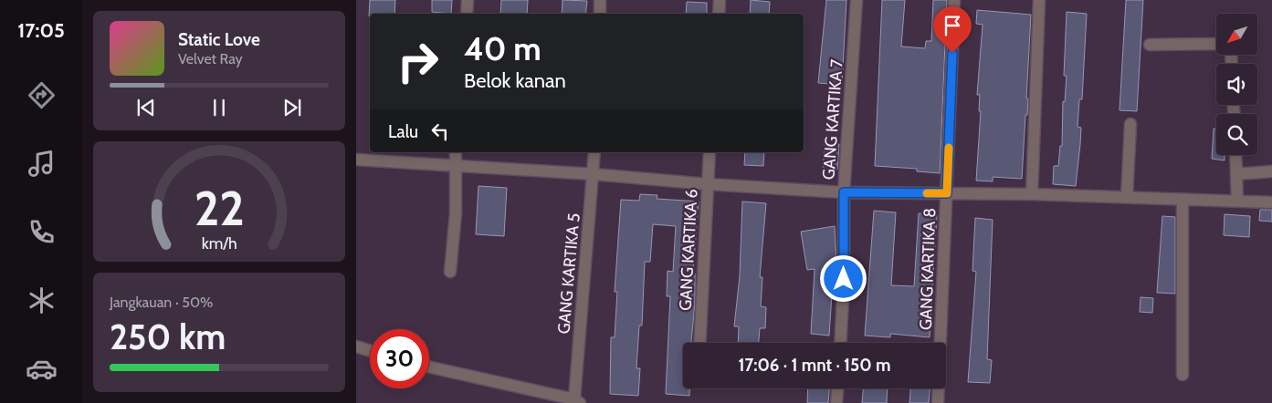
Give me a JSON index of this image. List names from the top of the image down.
{
  "streets": {
    "street": [
      "GANG KARTIKA 7",
      "GANG KARTIKA 6",
      "GANG KARTIKA 8",
      "GANG KARTIKA 5"
    ]
  },
  "north": "bottom left",
  "page": {
    "tabs": "17:05",
    "turn": ["40 m", "Belok kanan"],
    "song": ["Static Love", "Velvet Ray"],
    "then": "Lalu",
    "tile": ["Jangkauan · 50%", "250 km"],
    "limit": "30",
    "trip": "17:06 · 1 mnt · 150 m",
    "gauge": ["22", "km/h"]
  }
}
